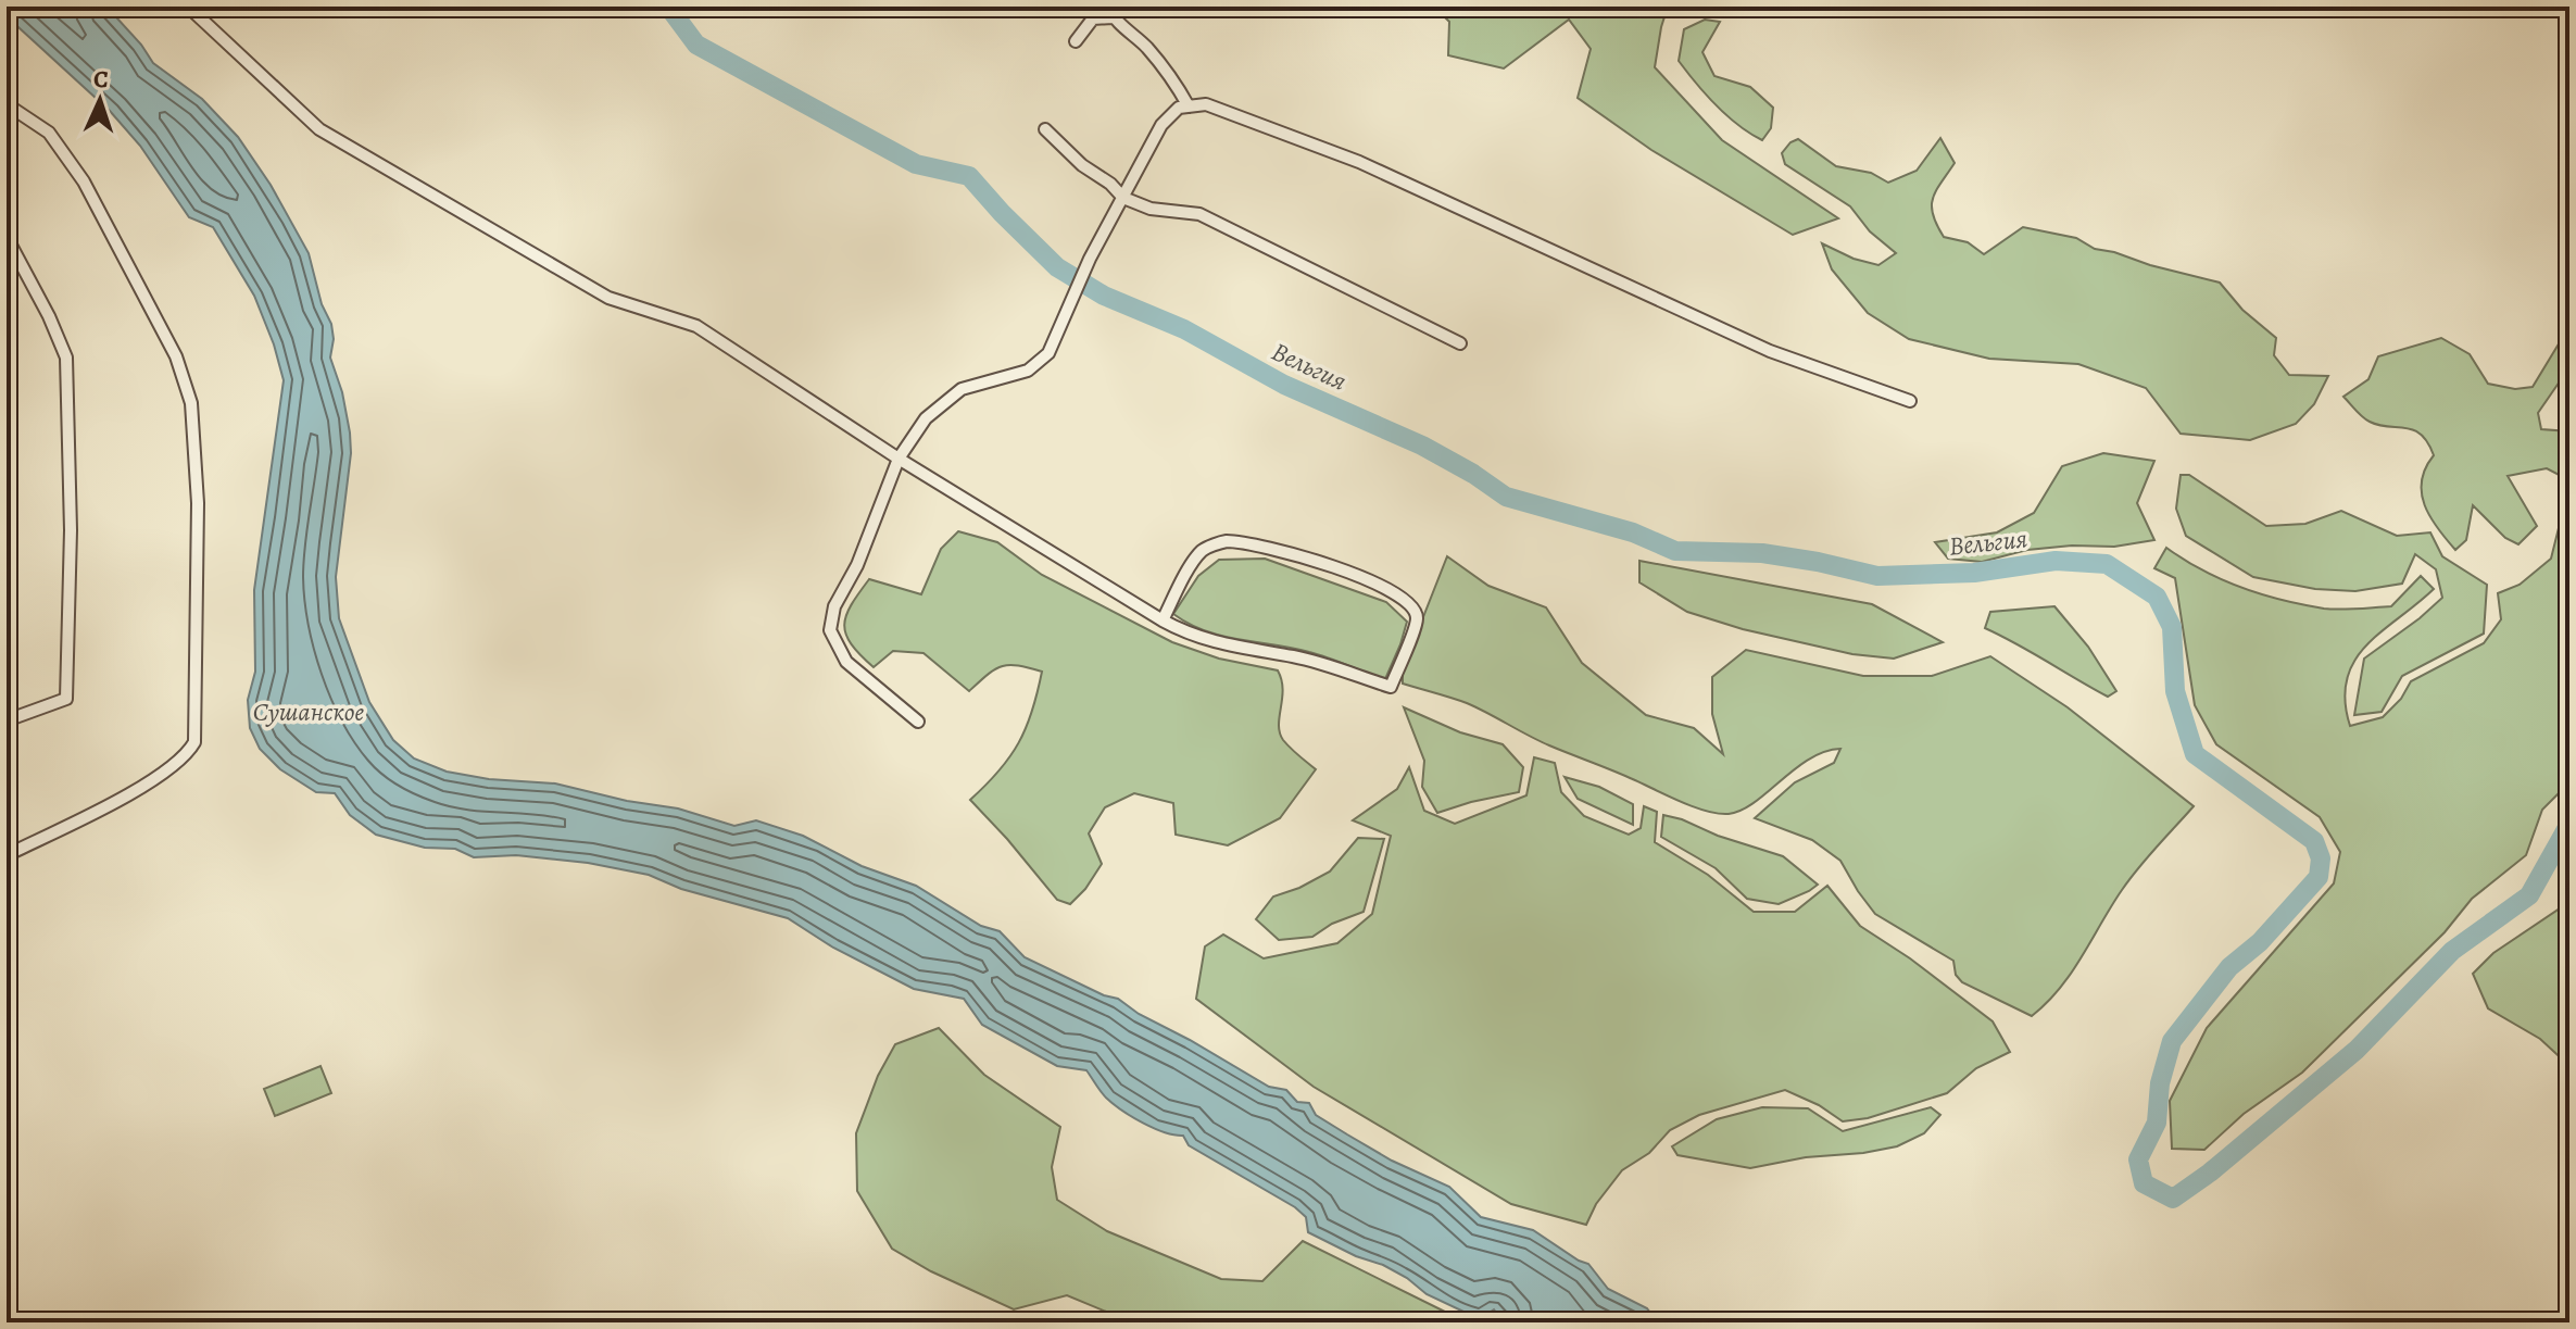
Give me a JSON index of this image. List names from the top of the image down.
{
  "water": ["Вельгия", "Сушанское"],
  "north": "top"
}
